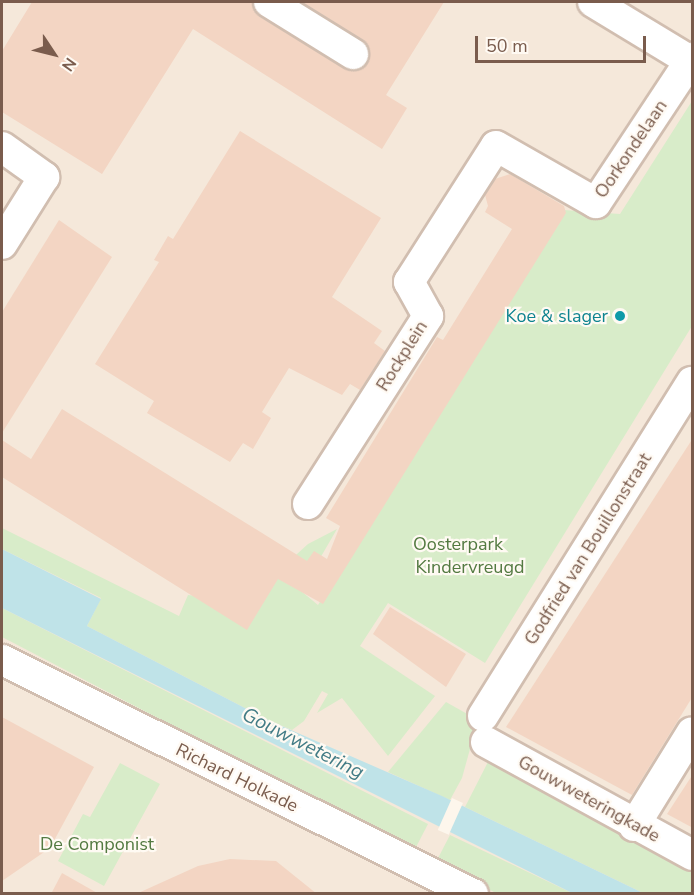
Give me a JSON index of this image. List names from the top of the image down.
{
  "streets": {
    "street": [
      "Oorkondelaan",
      "Rockplein",
      "Godfried van Bouillonstraat",
      "Richard Holkade",
      "Gouwweteringkade"
    ]
  },
  "crossings": [
    ["Oorkondelaan", "Rockplein"],
    ["Godfried van Bouillonstraat", "Gouwweteringkade"]
  ],
  "water": ["Gouwwetering"],
  "parks": ["Oosterpark", "Kindervreugd", "De Componist"],
  "places": ["Koe & slager"],
  "scale_bar": "50 m",
  "north": "bottom right"
}
